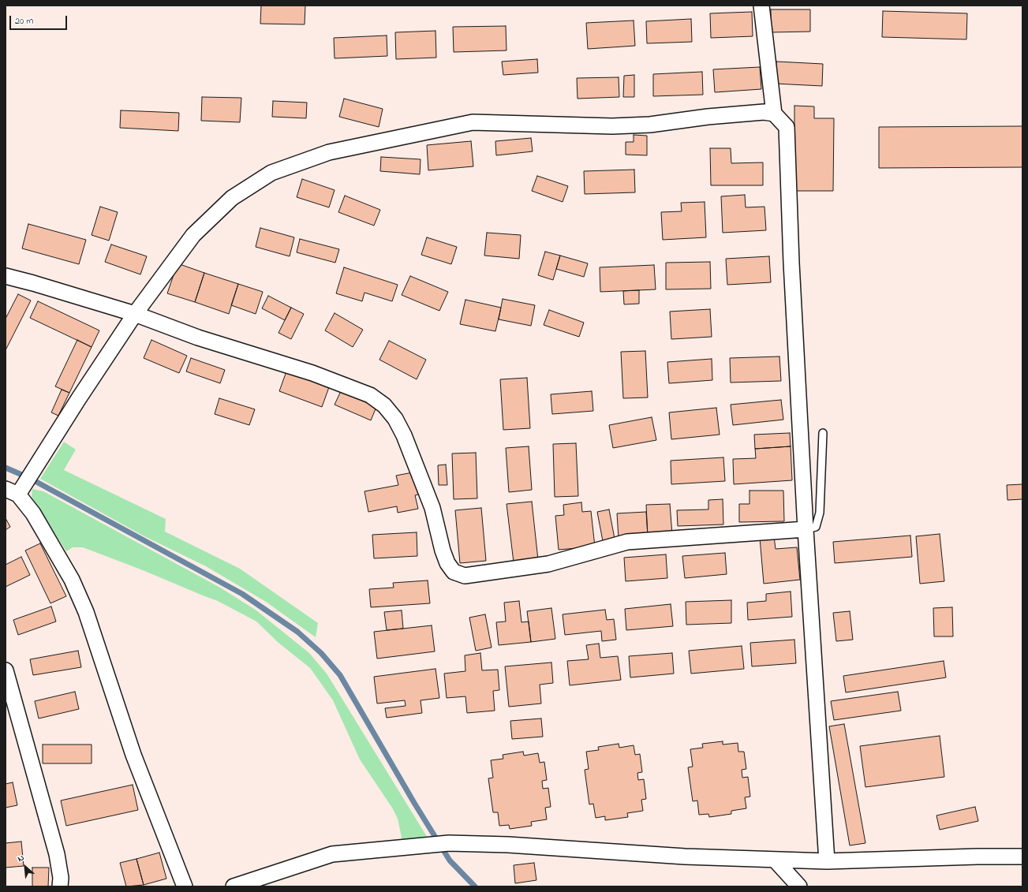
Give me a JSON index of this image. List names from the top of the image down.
{
  "scale_bar": "20 m",
  "north": "top left"
}
